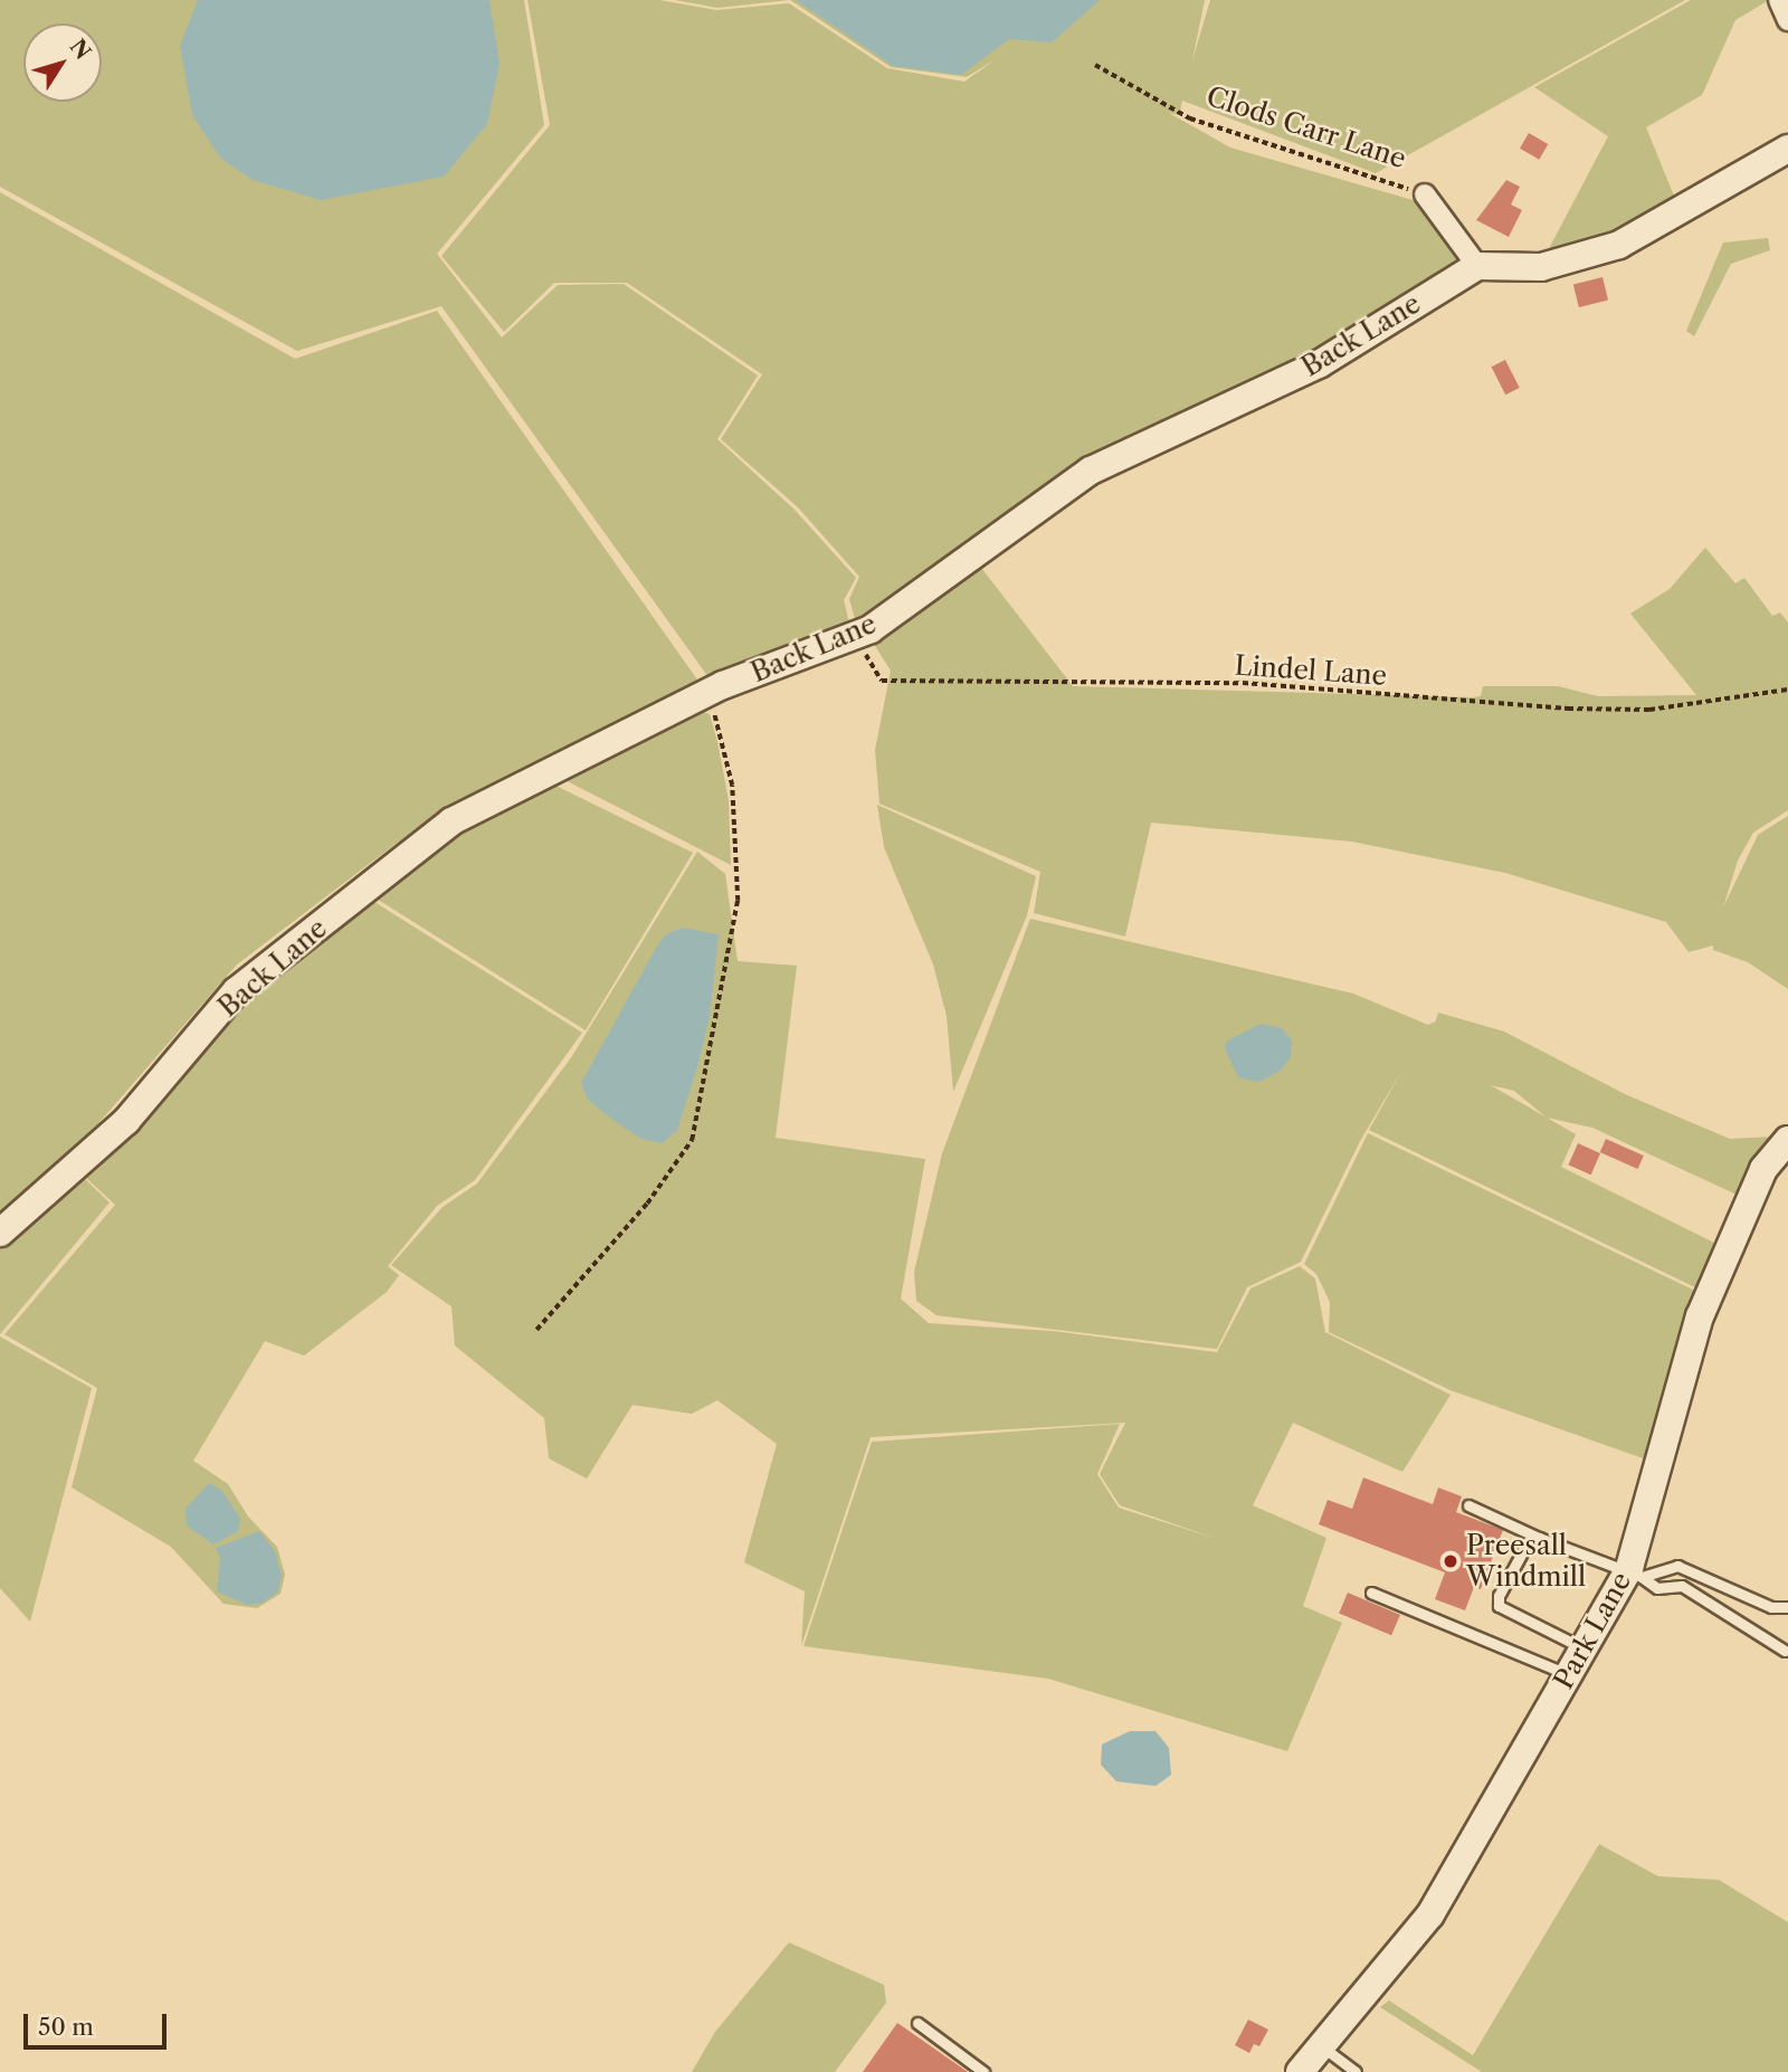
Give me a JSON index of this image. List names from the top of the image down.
{
  "streets": {
    "street": ["Clods Carr Lane", "Back Lane", "Park Lane"],
    "path": ["Lindel Lane"]
  },
  "crossings": [
    ["Clods Carr Lane", "Back Lane"],
    ["Back Lane", "Lindel Lane"]
  ],
  "places": ["Preesall Windmill"],
  "scale_bar": "50 m",
  "north": "top right"
}
